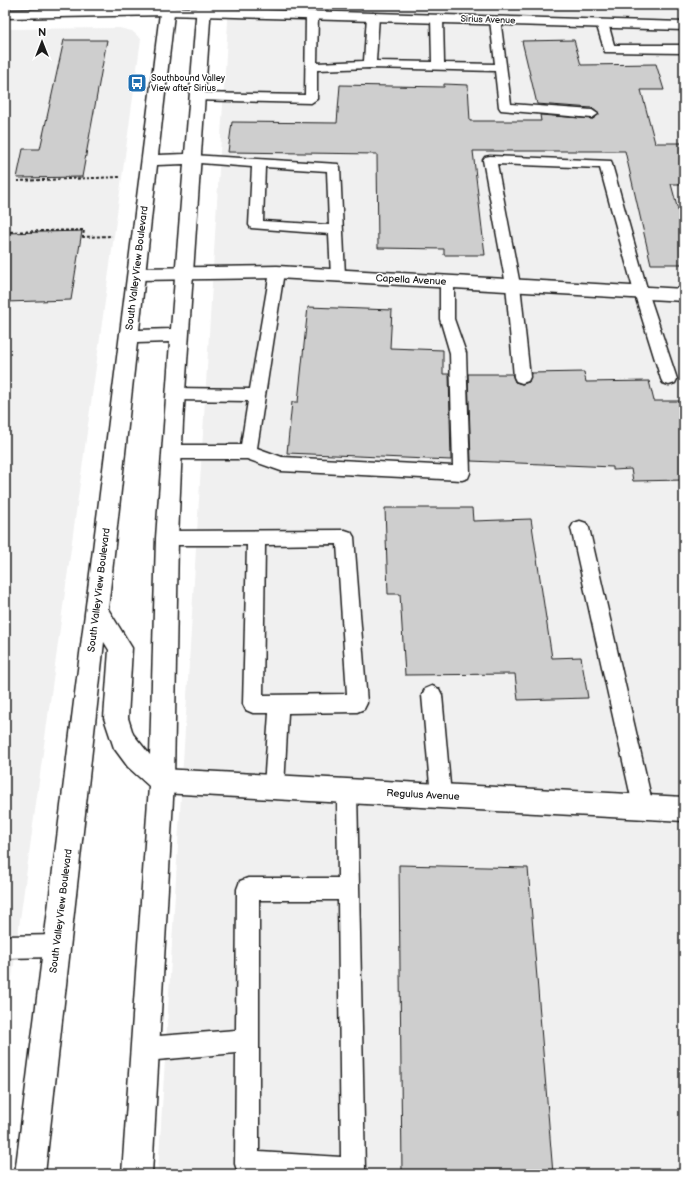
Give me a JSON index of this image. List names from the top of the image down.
{
  "streets": {
    "main road": [
      "Sirius Avenue",
      "South Valley View Boulevard",
      "Capella Avenue",
      "Regulus Avenue"
    ]
  },
  "crossings": [
    ["Sirius Avenue", "South Valley View Boulevard"],
    ["South Valley View Boulevard", "Capella Avenue"]
  ],
  "places": {
    "bus stop": ["Southbound Valley View after Sirius"]
  },
  "north": "top"
}
